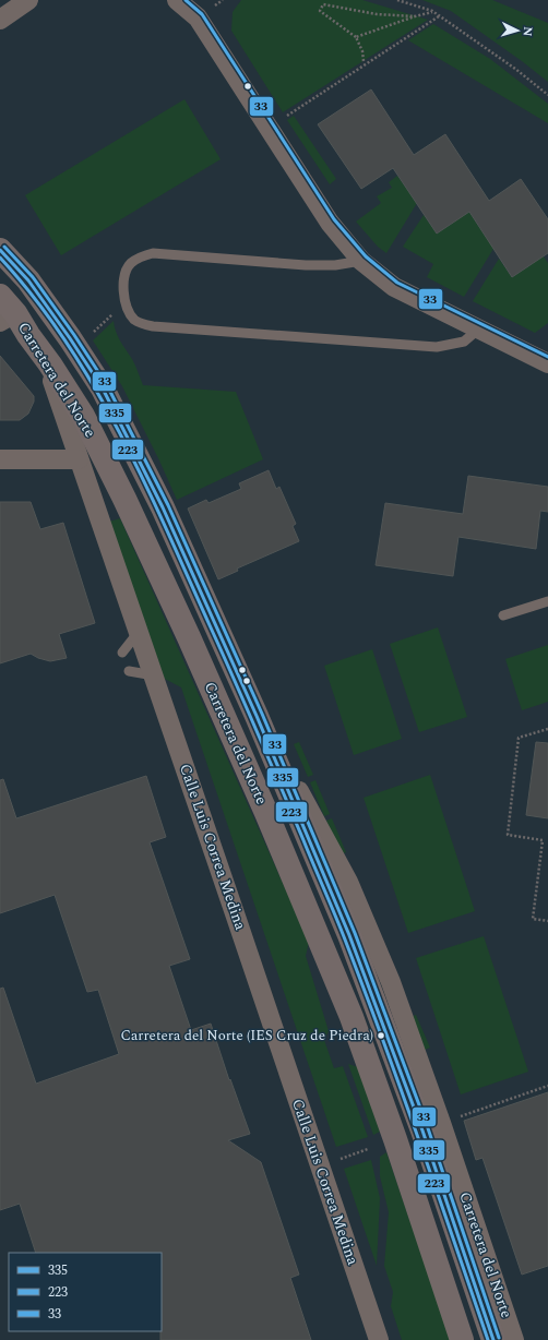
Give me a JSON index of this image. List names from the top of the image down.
{
  "streets": {
    "street": ["Carretera del Norte", "Calle Luis Correa Medina"]
  },
  "crossings": [
    ["Carretera del Norte", "Calle Luis Correa Medina"]
  ],
  "places": ["Carretera del Norte (IES Cruz de Piedra)"],
  "lines": ["transit line 33", "transit line 335", "transit line 223"],
  "legend": ["335", "223", "33"],
  "north": "right"
}
